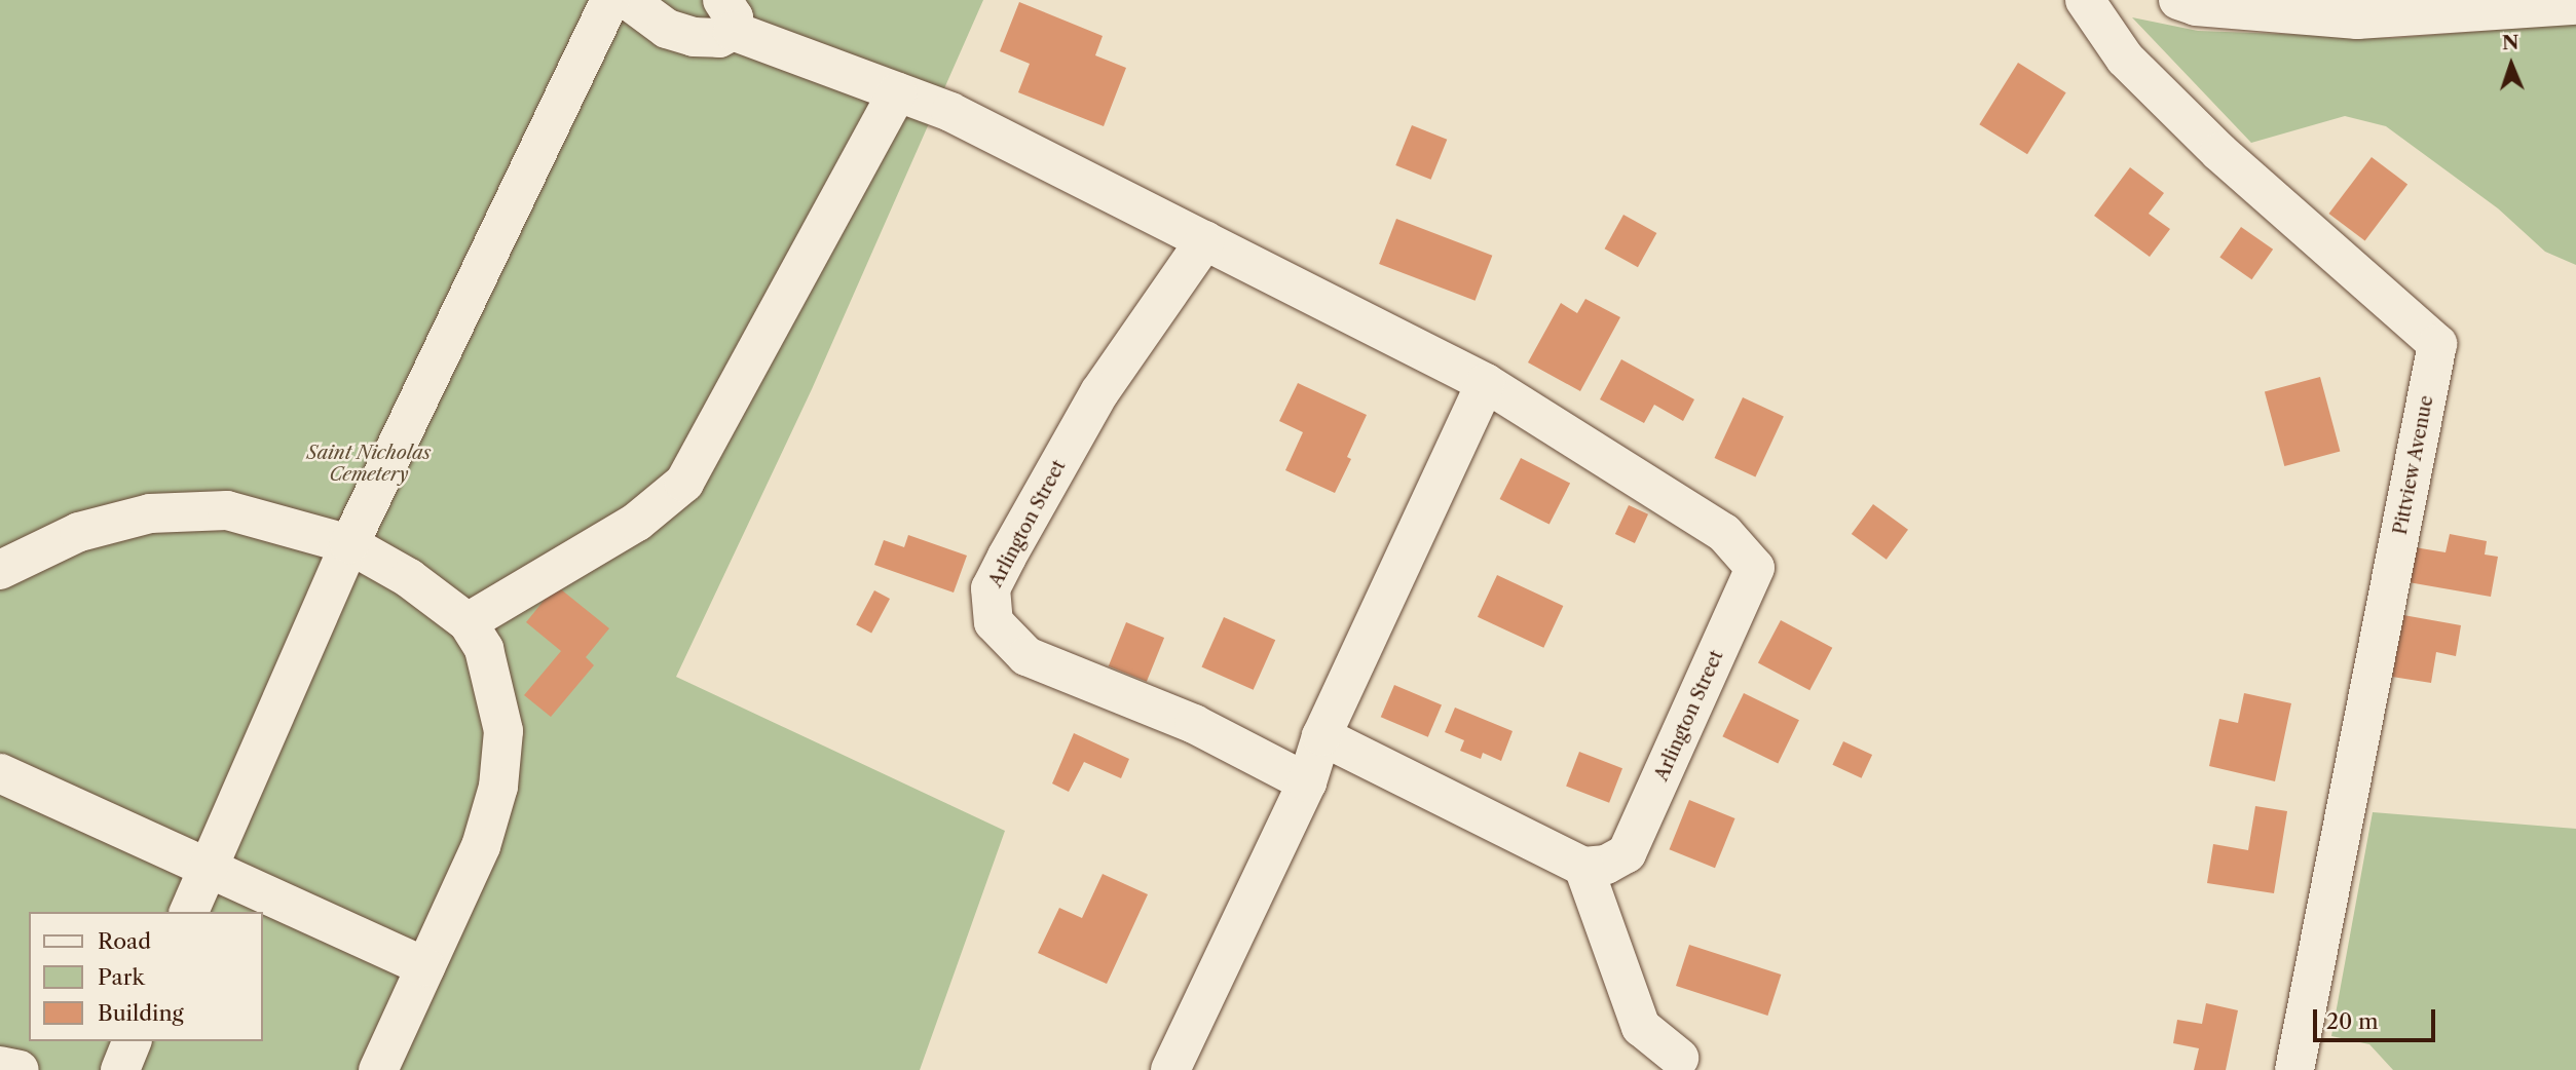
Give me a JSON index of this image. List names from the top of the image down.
{
  "streets": {
    "street": ["Pittview Avenue", "Arlington Street"]
  },
  "parks": ["Saint Nicholas Cemetery"],
  "legend": ["Road", "Park", "Building"],
  "scale_bar": "20 m",
  "north": "top"
}
